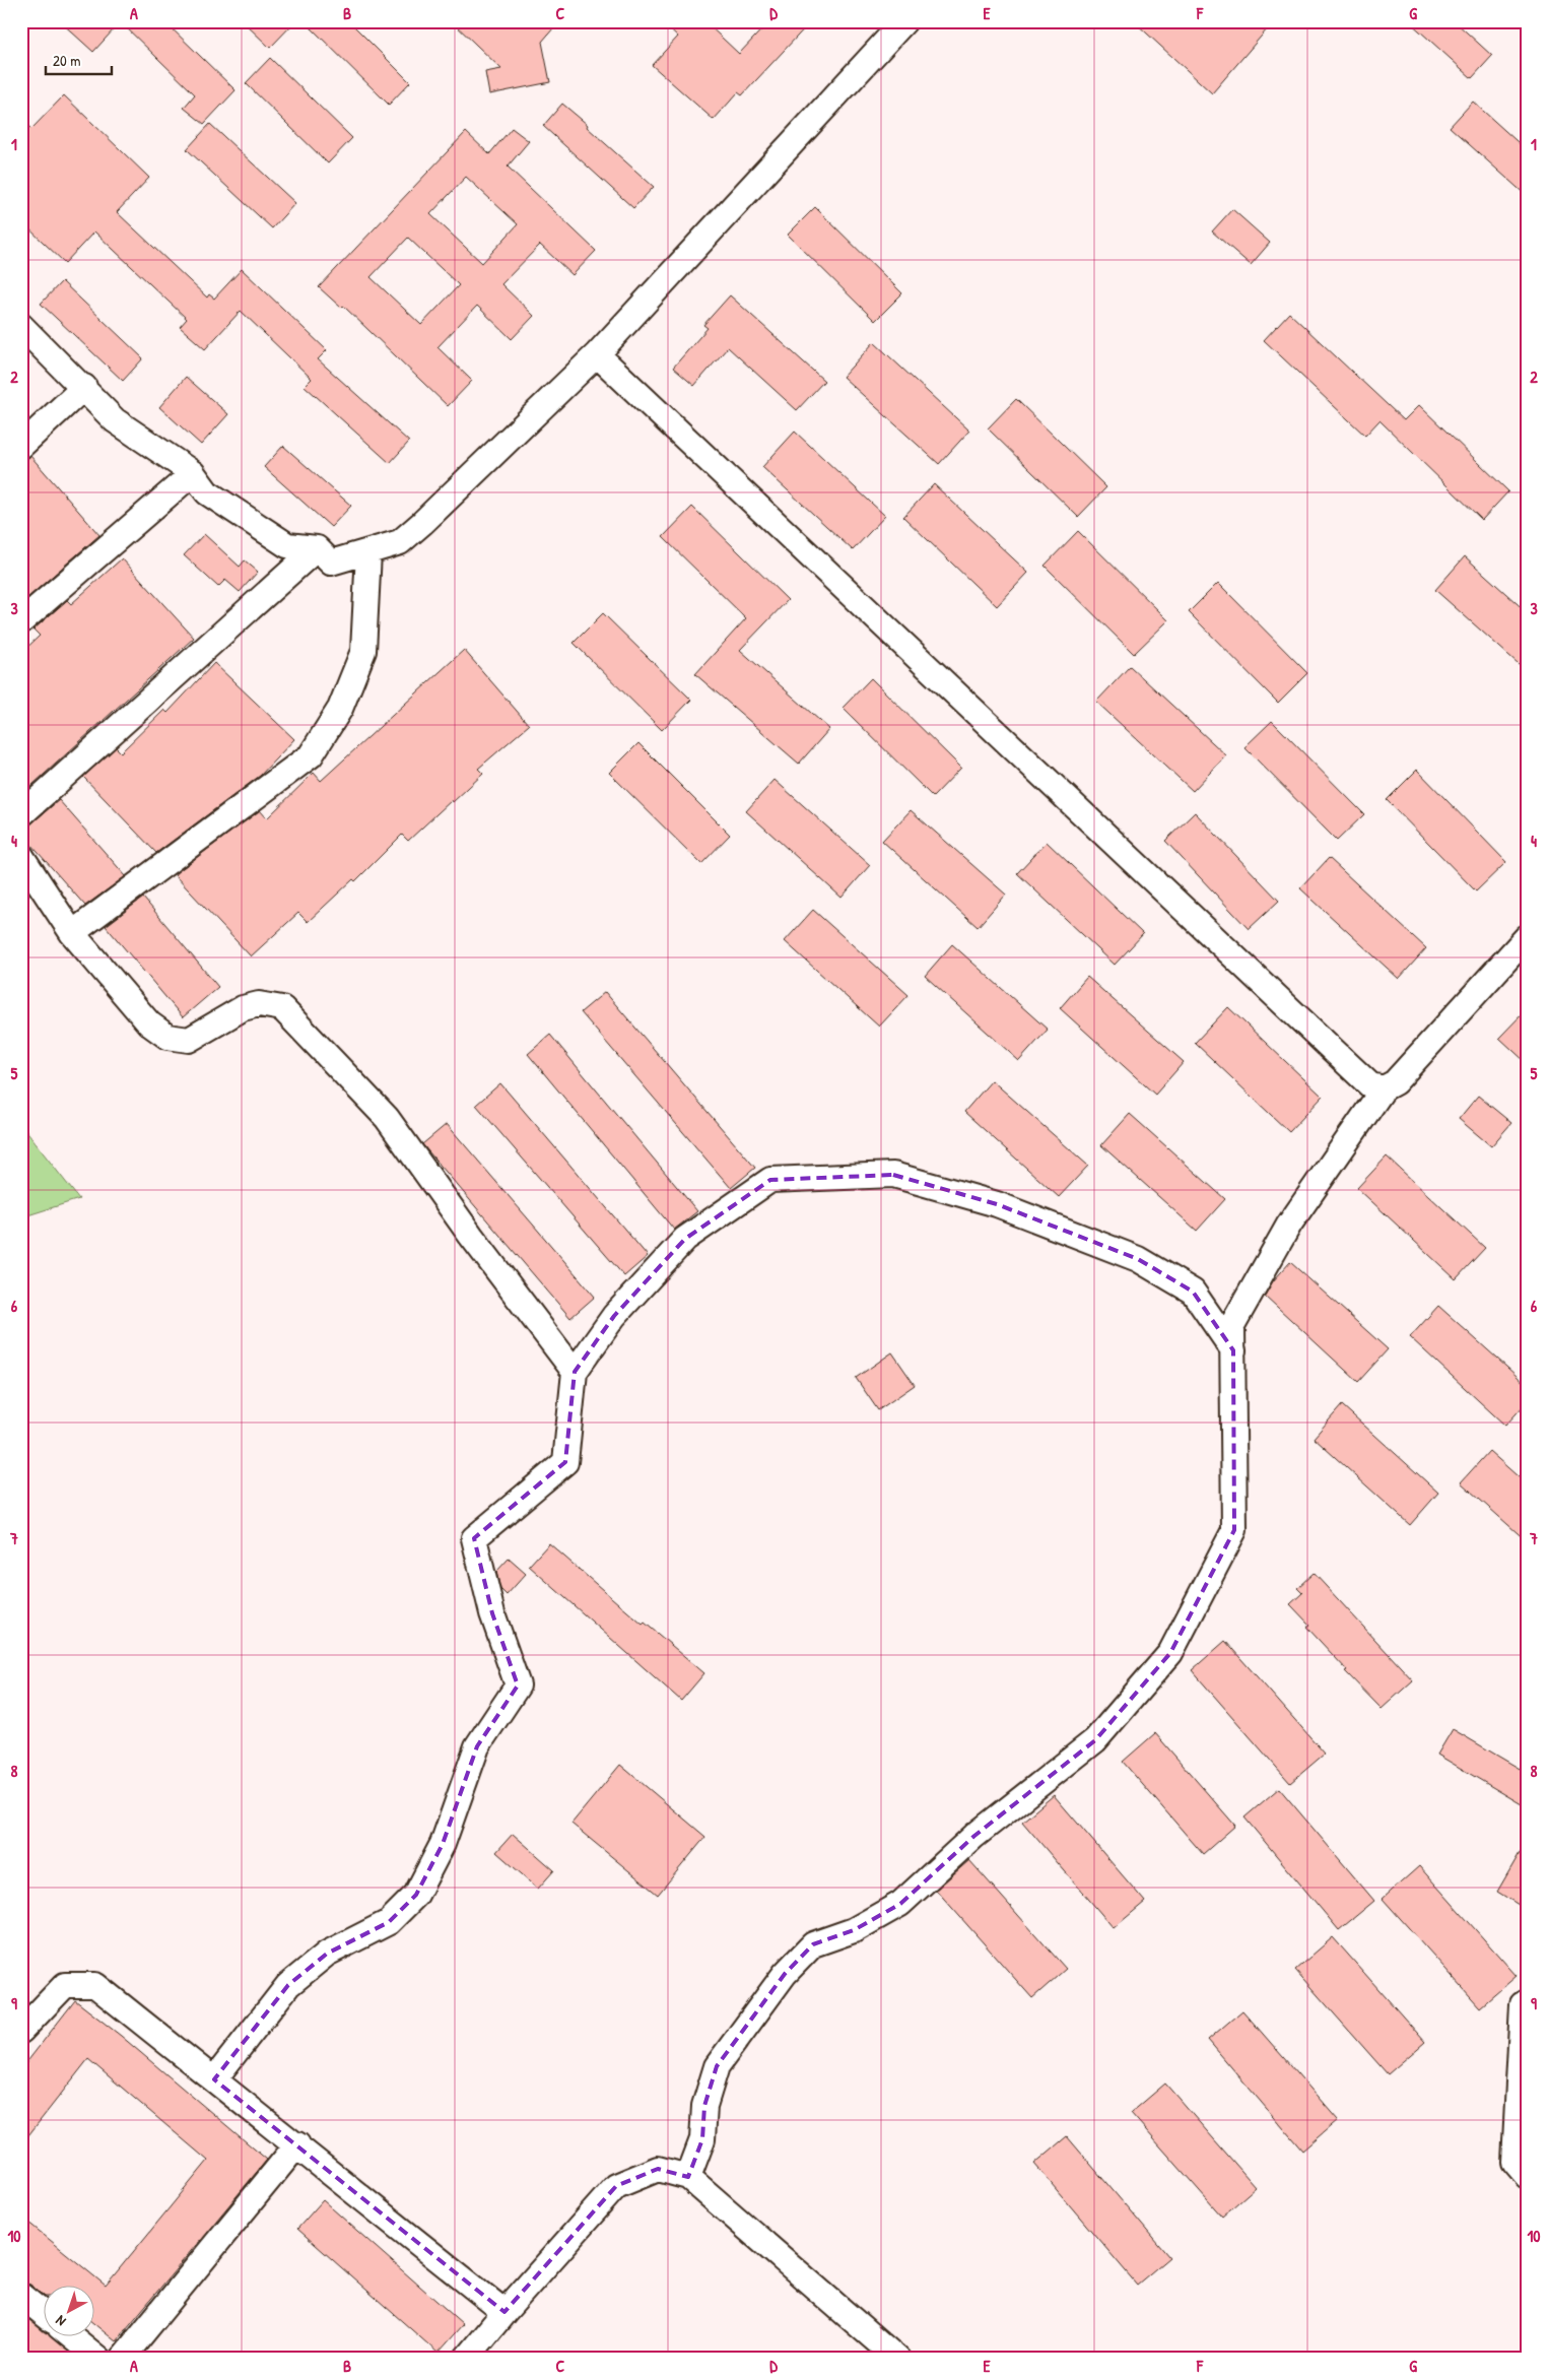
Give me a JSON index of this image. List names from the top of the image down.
{
  "scale_bar": "20 m",
  "north": "bottom left",
  "grid": {
    "columns": [
      "A",
      "B",
      "C",
      "D",
      "E",
      "F",
      "G"
    ],
    "rows": [
      "1",
      "2",
      "3",
      "4",
      "5",
      "6",
      "7",
      "8",
      "9",
      "10"
    ]
  }
}
